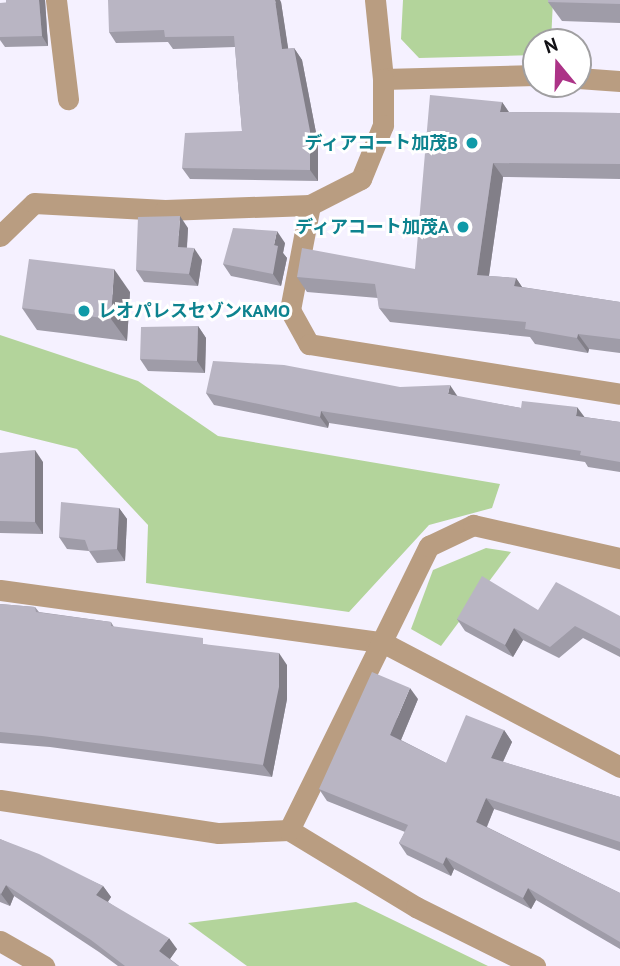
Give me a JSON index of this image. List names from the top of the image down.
{
  "places": ["ディアコート加茂B", "ディアコート加茂A", "レオパレスセゾンKAMO"],
  "north": "top"
}
